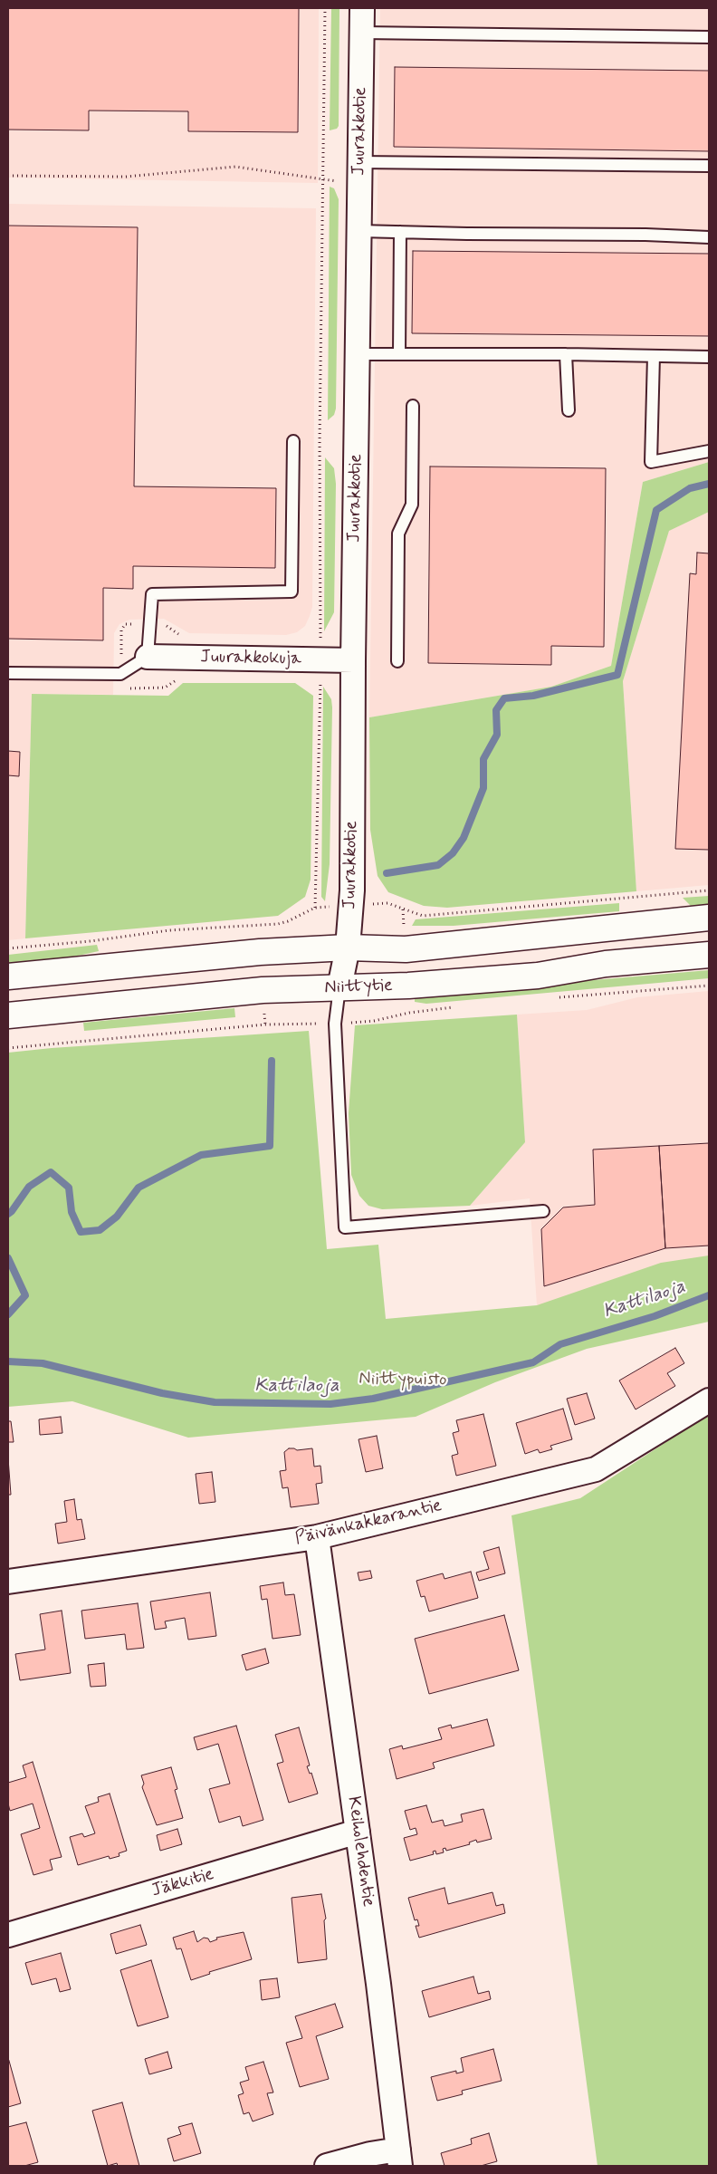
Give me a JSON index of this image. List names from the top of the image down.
{
  "streets": {
    "main road": ["Niittytie"],
    "street": [
      "Juurakkotie",
      "Juurakkokuja",
      "Päivänkakkarantie",
      "Keiholehdentie",
      "Jäkkitie"
    ]
  },
  "crossings": [
    ["Juurakkotie", "Juurakkokuja"],
    ["Juurakkotie", "Niittytie"],
    ["Päivänkakkarantie", "Keiholehdentie"],
    ["Keiholehdentie", "Jäkkitie"]
  ],
  "water": ["Kattilaoja"],
  "parks": ["Niittypuisto"]
}
